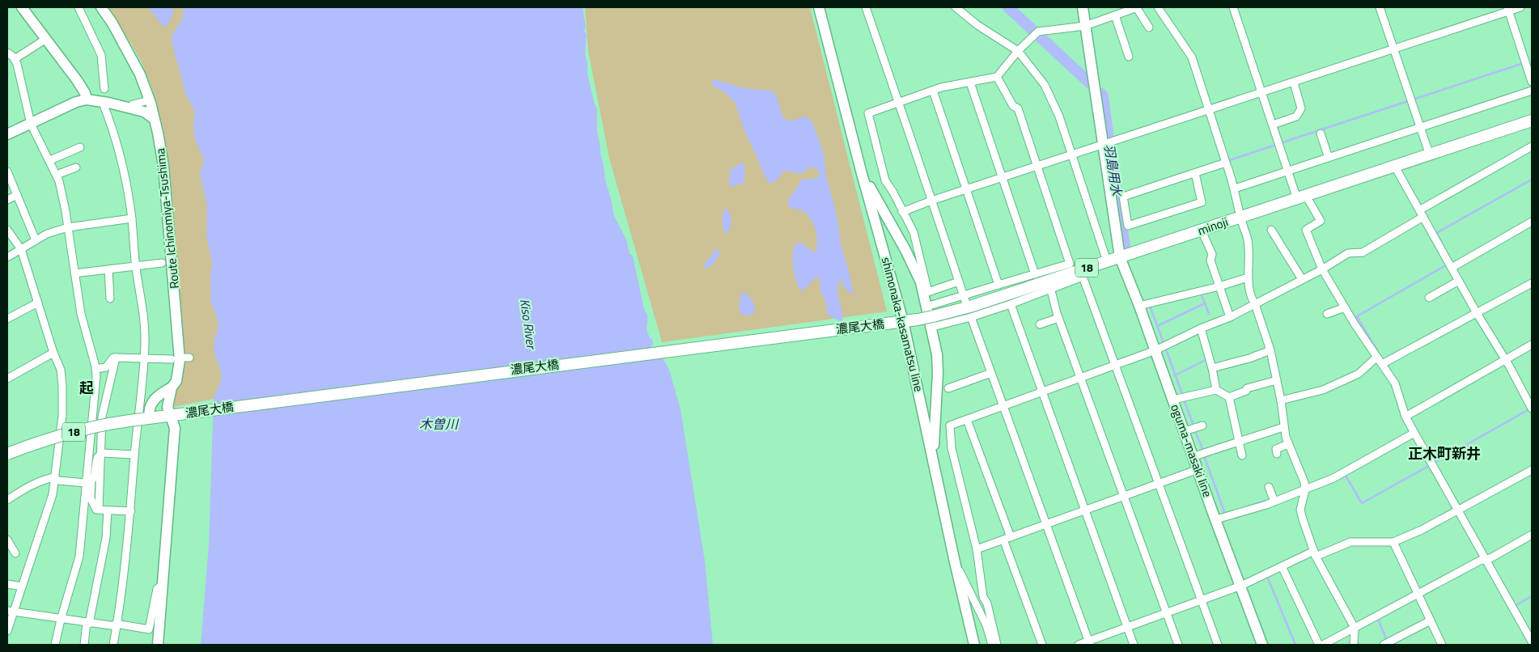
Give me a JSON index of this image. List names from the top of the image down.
{
  "streets": {
    "main road": [
      "Route Ichinomiya-Tsushima",
      "minoji",
      "18",
      "shimonaka-kasamatsu line",
      "濃尾大橋",
      "oguma-masaki line"
    ]
  },
  "crossings": [
    ["Route Ichinomiya-Tsushima", "18"],
    ["Route Ichinomiya-Tsushima", "濃尾大橋"],
    ["minoji", "shimonaka-kasamatsu line"],
    ["minoji", "濃尾大橋"],
    ["minoji", "oguma-masaki line"],
    ["18", "濃尾大橋"]
  ],
  "districts": ["起", "正木町新井"],
  "water": ["羽島用水", "Kiso River", "木曽川"]
}
